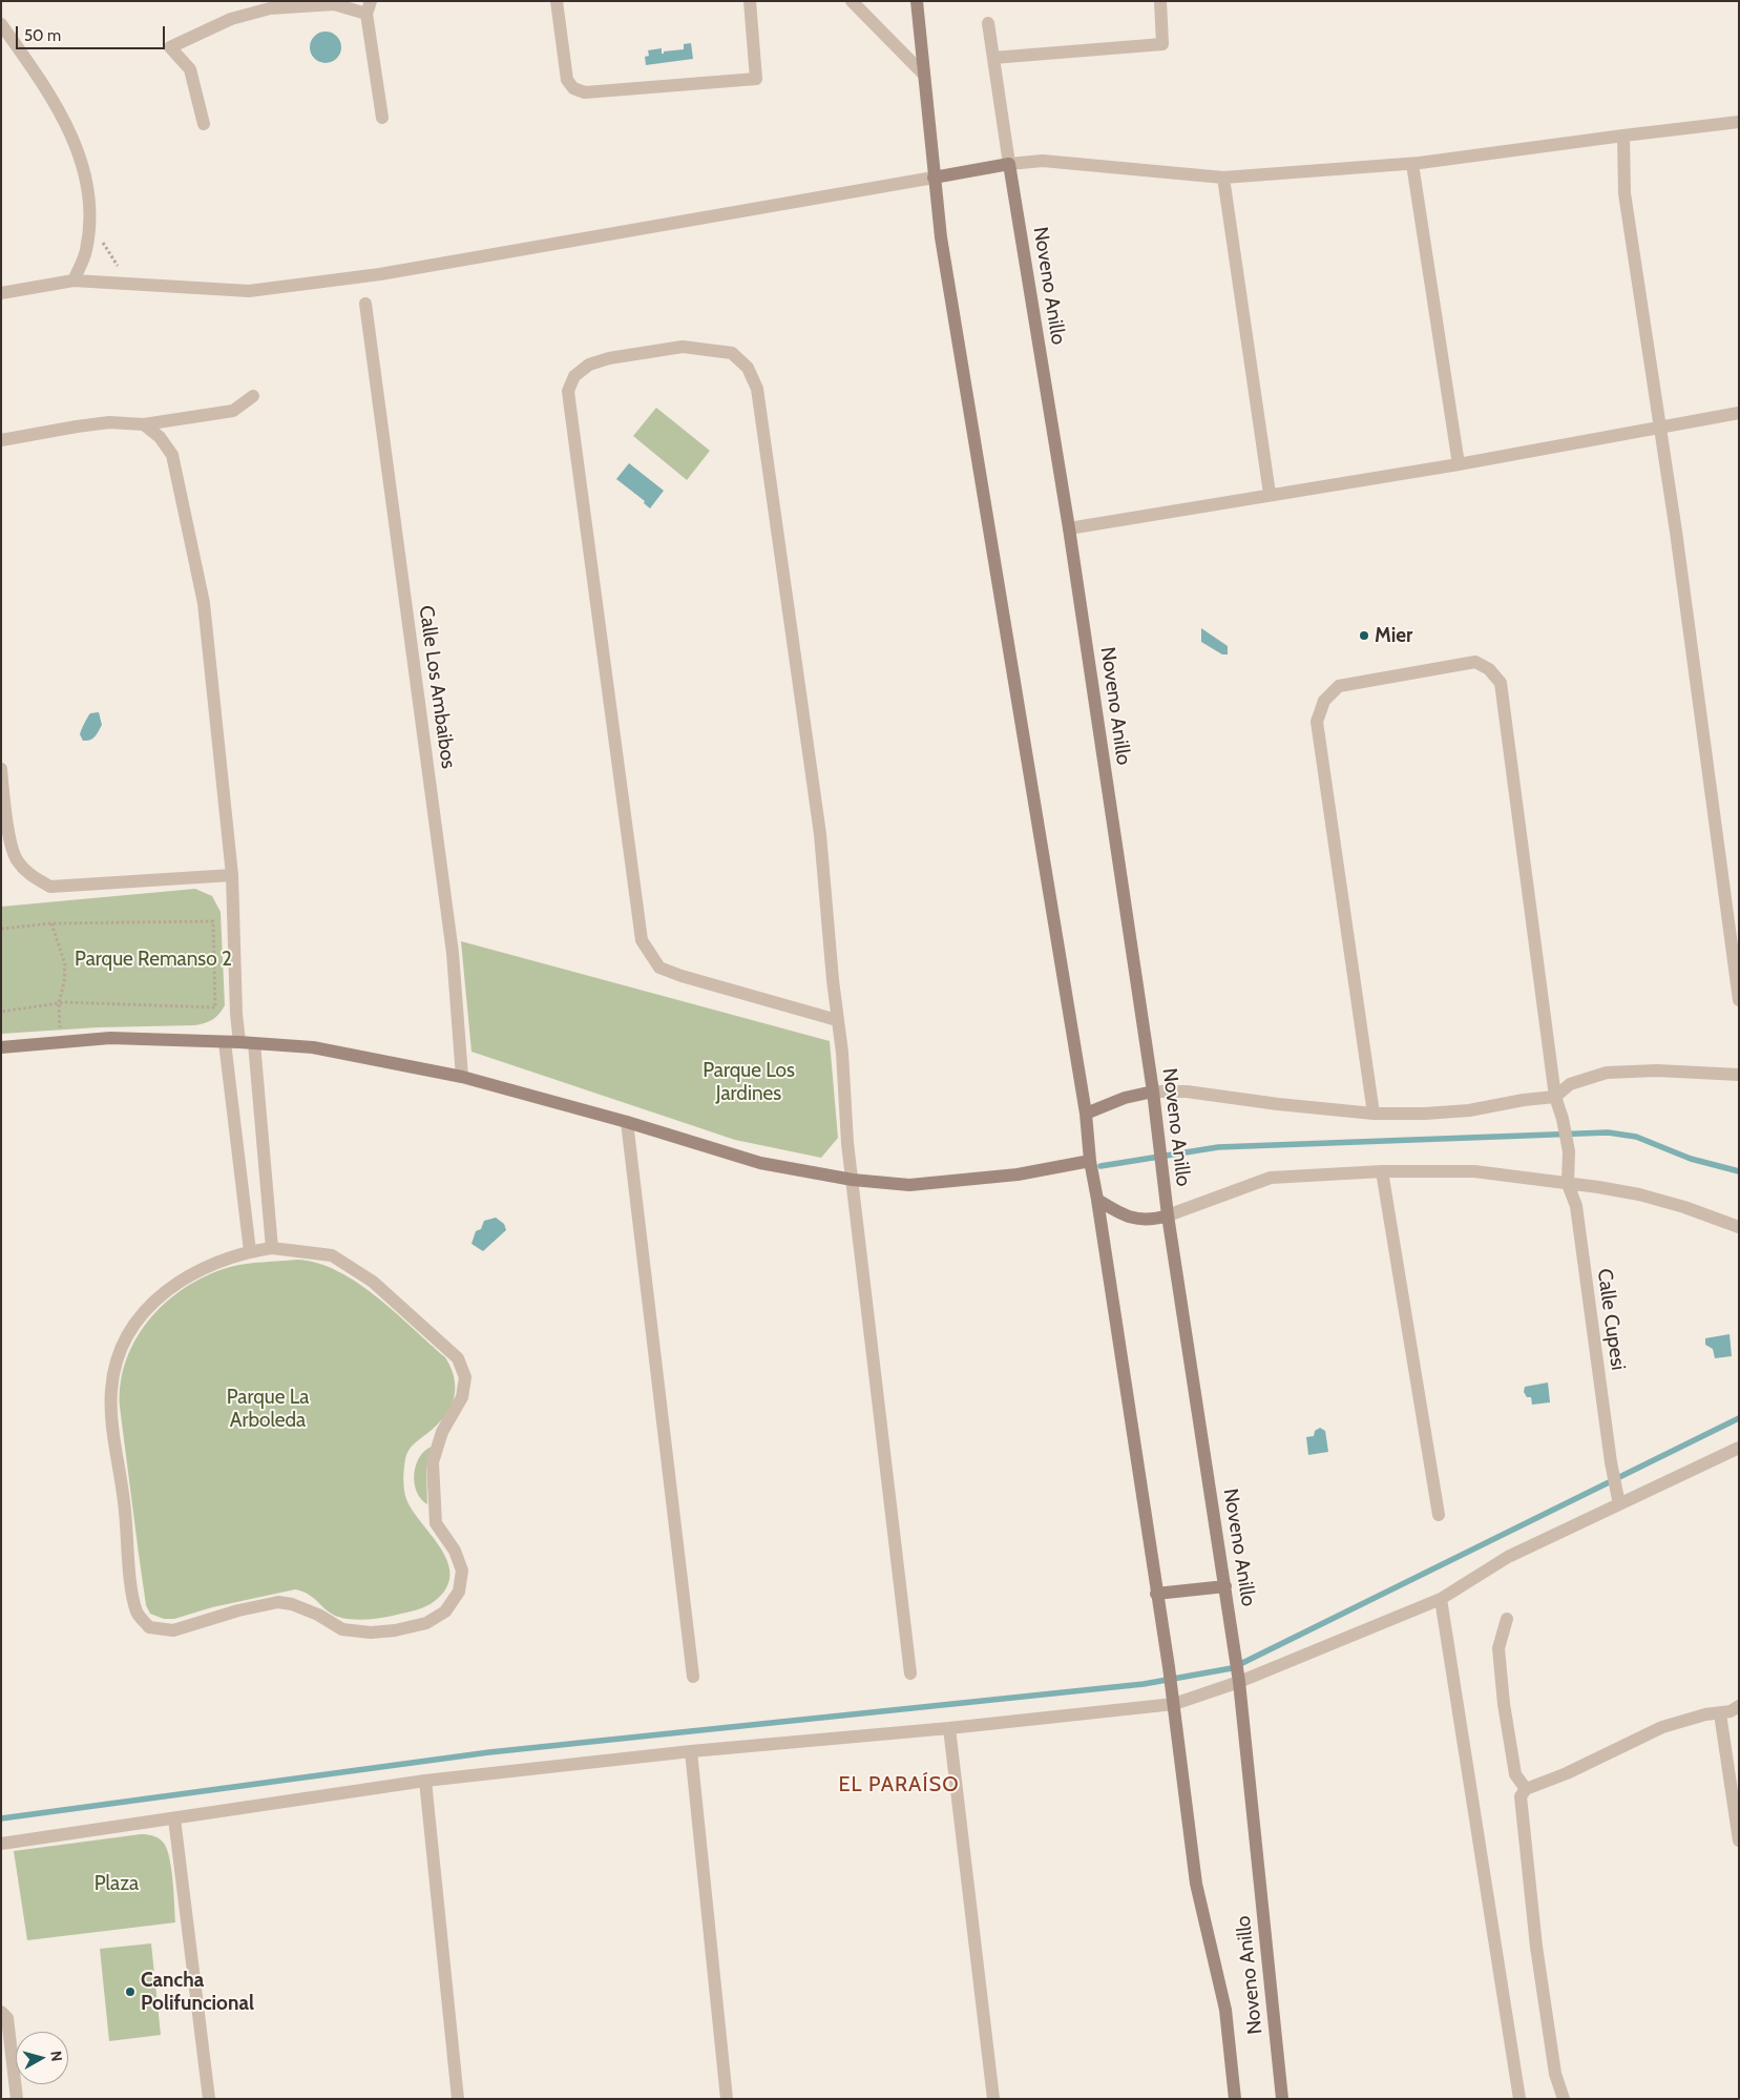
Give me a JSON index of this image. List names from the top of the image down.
{
  "streets": {
    "street": ["Noveno Anillo", "Calle Los Ambaibos", "Calle Cupesi"]
  },
  "districts": ["EL PARAÍSO"],
  "parks": [
    "Parque Remanso 2",
    "Parque Los Jardines",
    "Parque La Arboleda",
    "Plaza"
  ],
  "places": ["Mier", "Cancha Polifuncional"],
  "scale_bar": "50 m",
  "north": "right"
}
